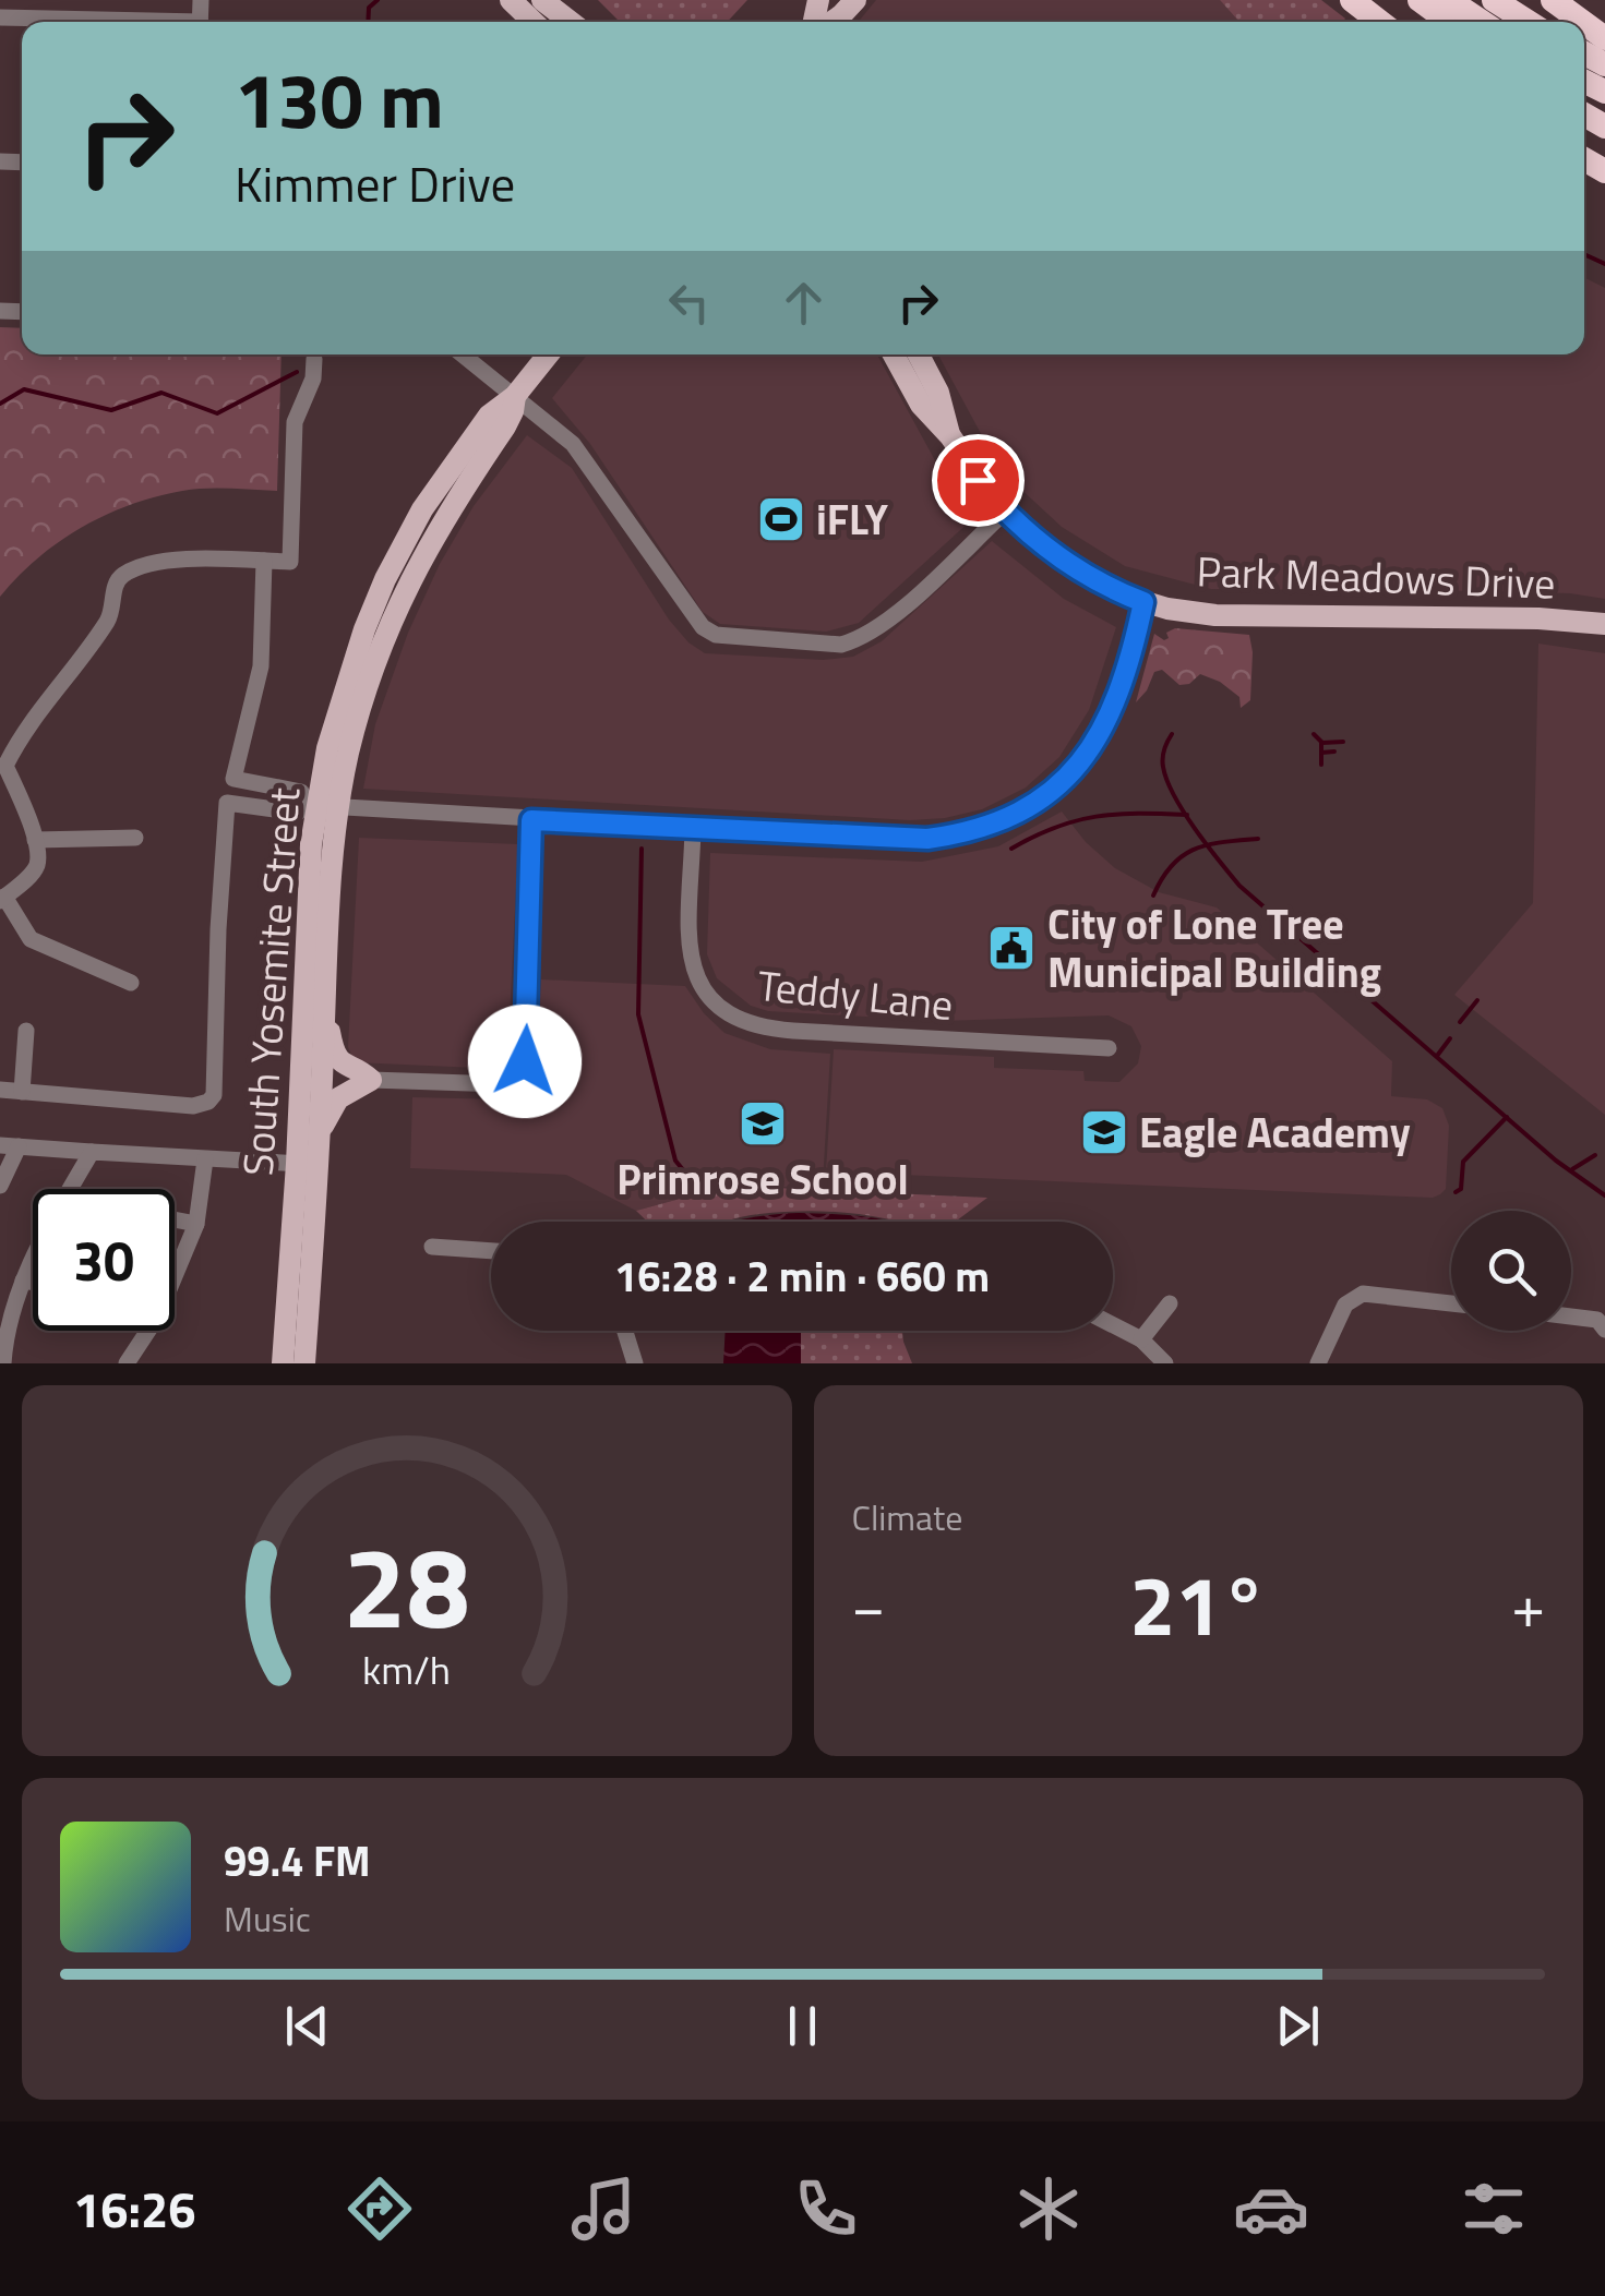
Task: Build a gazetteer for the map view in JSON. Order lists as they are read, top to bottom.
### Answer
{
  "streets": {
    "main road": ["Park Meadows Drive", "South Yosemite Street"],
    "street": ["Teddy Lane"]
  },
  "places": {
    "sports": ["iFLY"],
    "public building": ["City of Lone Tree Municipal Building"],
    "school or university": ["Primrose School", "Eagle Academy"]
  },
  "page": {
    "turn": ["130 m", "Kimmer Drive"],
    "limit": "30",
    "trip": "16:28 · 2 min · 660 m",
    "tile": "Climate",
    "heat": ["−", "21°", "+"],
    "song": ["99.4 FM", "Music"],
    "tabs": "16:26",
    "gauge": ["28", "km/h"]
  }
}
